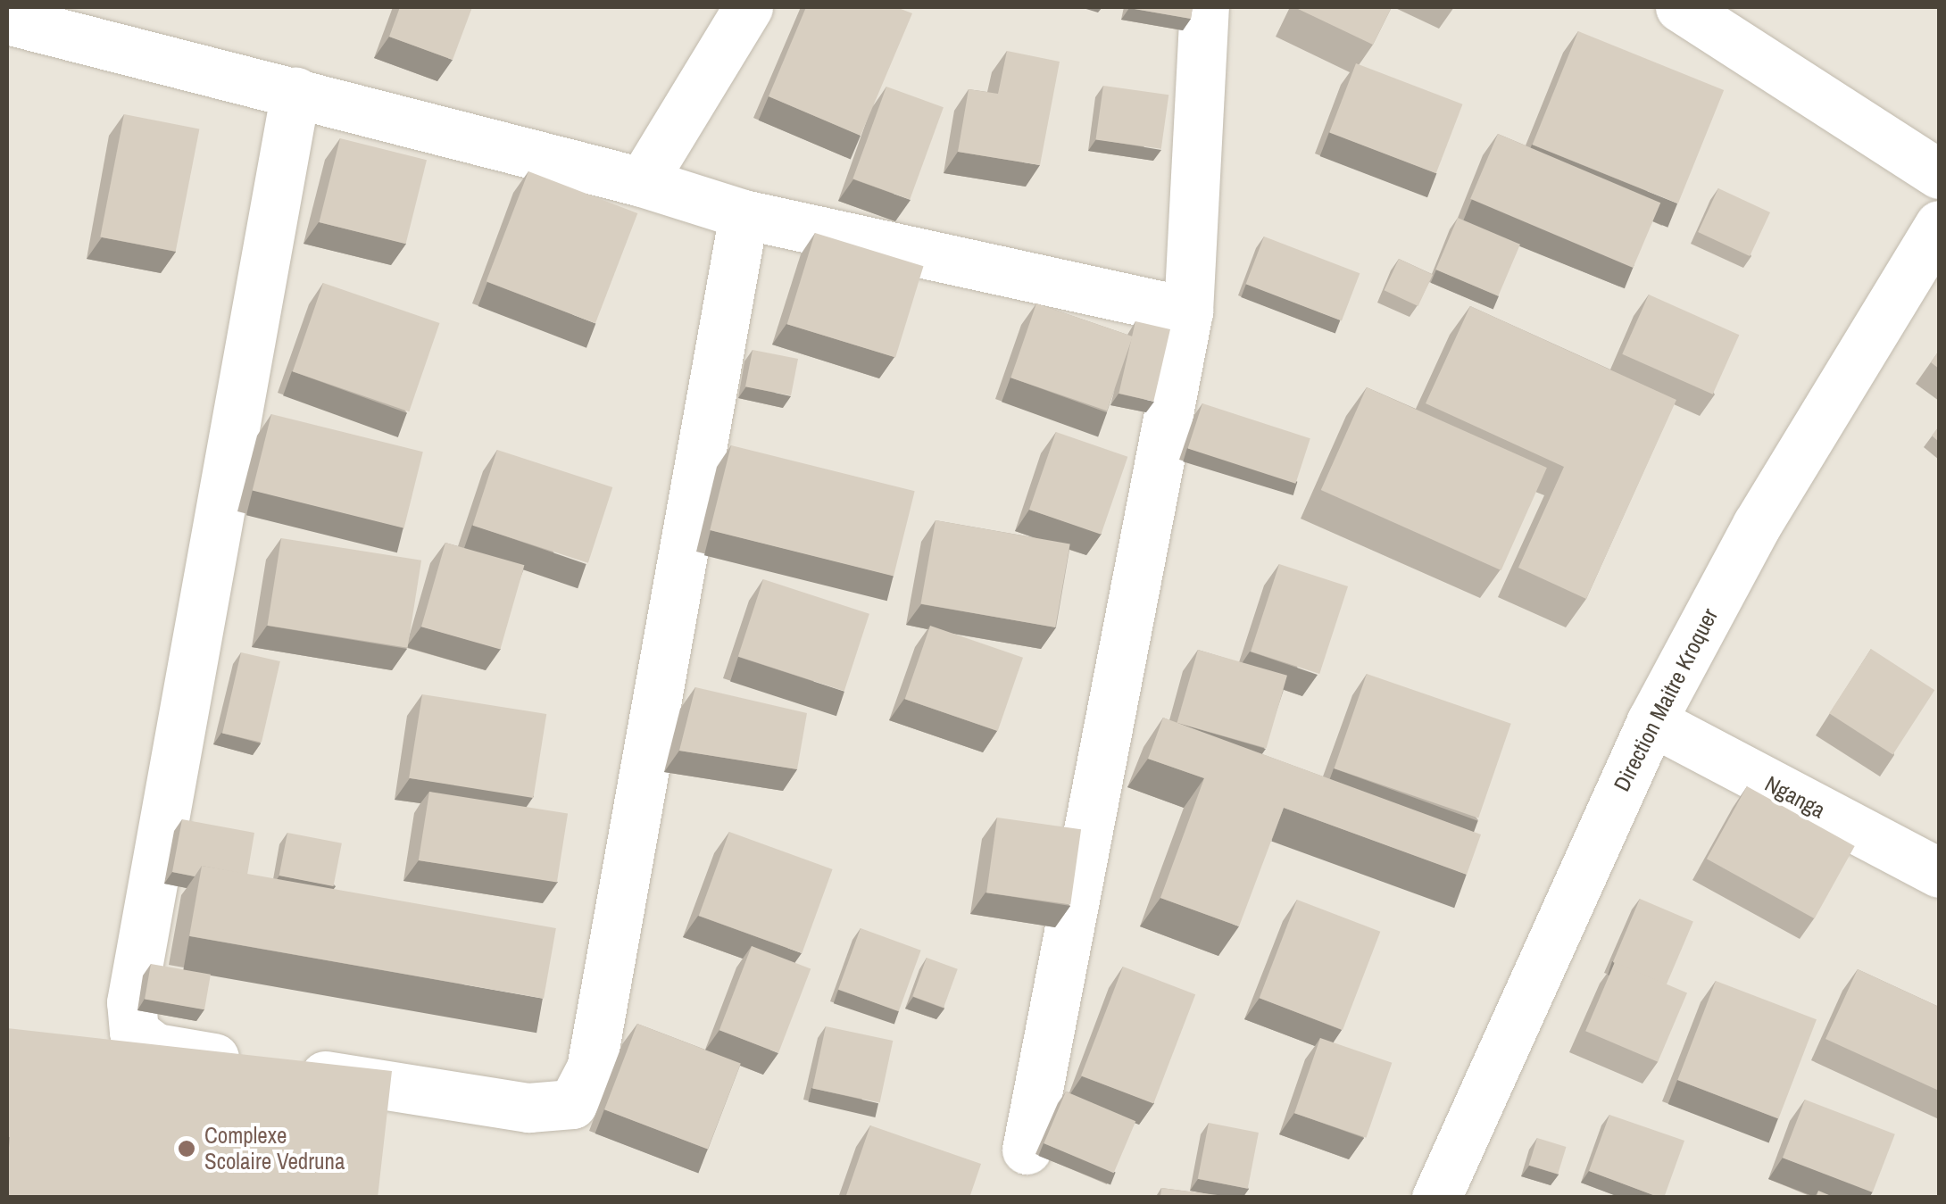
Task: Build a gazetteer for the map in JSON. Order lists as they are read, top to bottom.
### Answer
{
  "streets": {
    "street": ["Direction Maitre Kroquer", "Nganga"]
  },
  "crossings": [
    ["Direction Maitre Kroquer", "Nganga"]
  ],
  "places": ["Complexe Scolaire Vedruna"]
}
